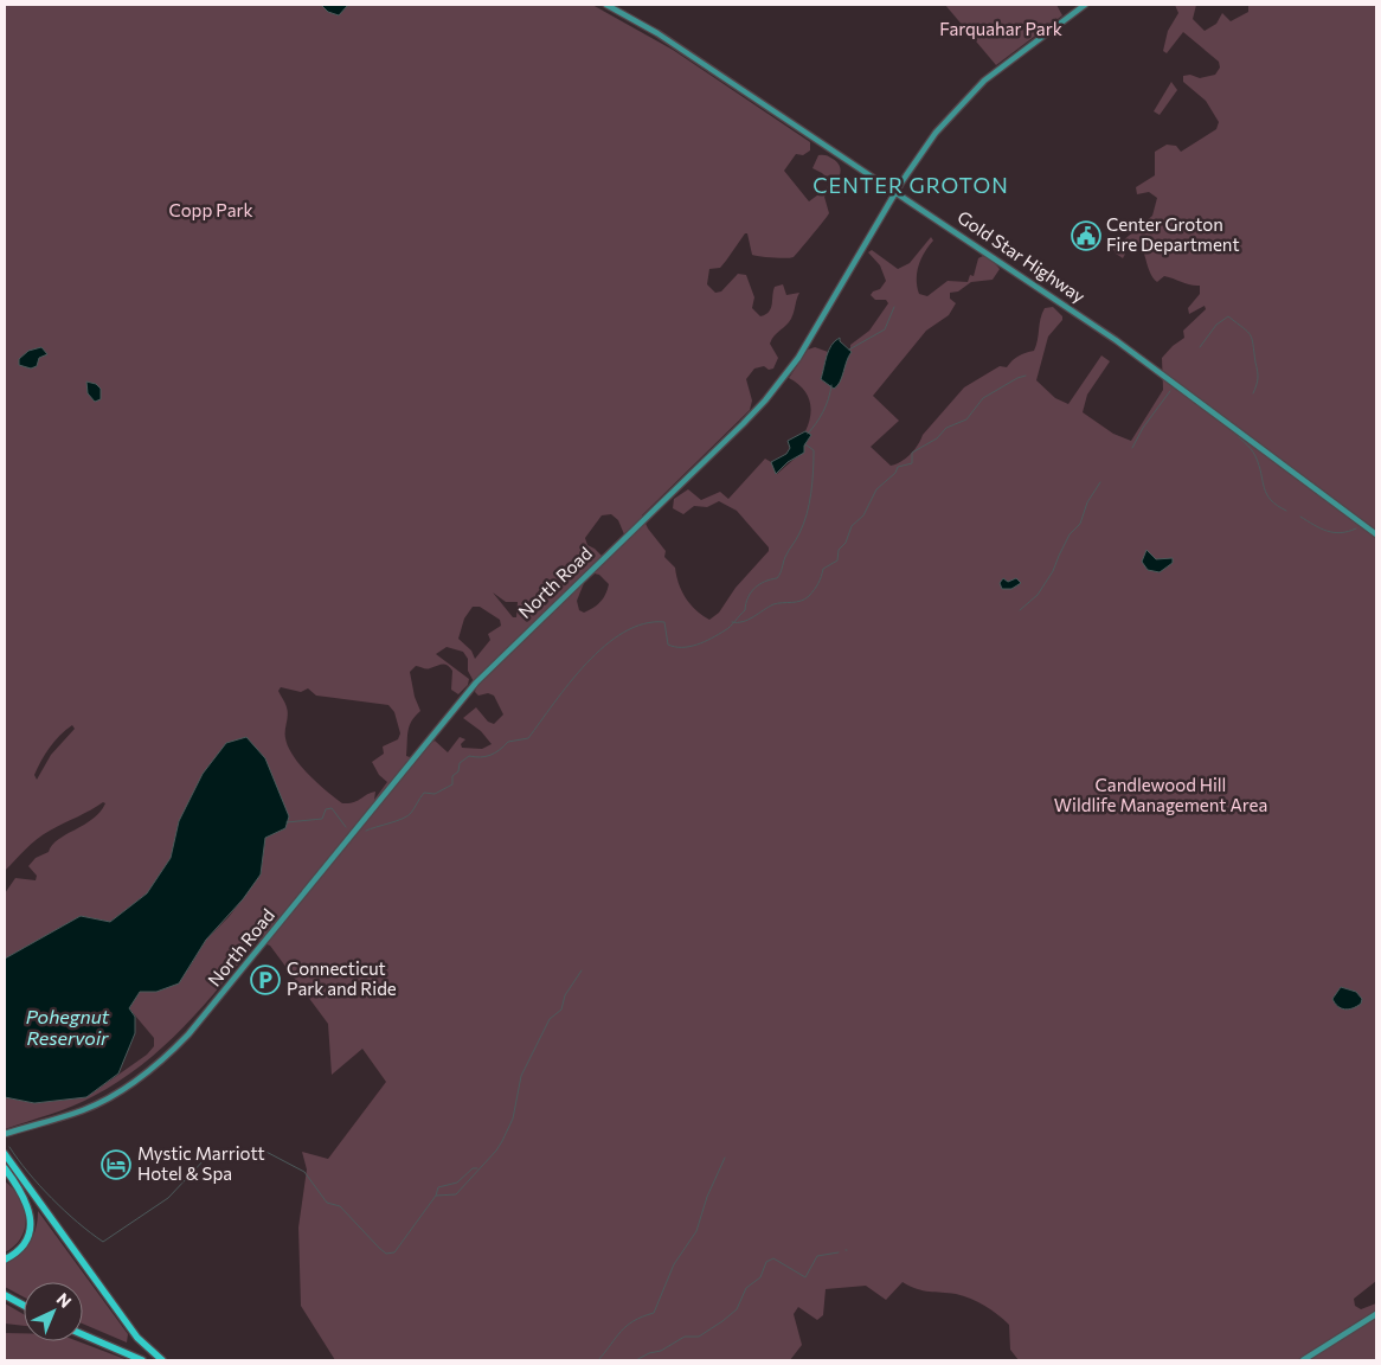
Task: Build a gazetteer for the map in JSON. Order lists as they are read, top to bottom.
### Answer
{
  "streets": {
    "main road": ["Gold Star Highway", "North Road"]
  },
  "crossings": [
    ["Gold Star Highway", "North Road"]
  ],
  "districts": ["CENTER GROTON"],
  "water": ["Pohegnut Reservoir"],
  "parks": ["Farquahar Park", "Copp Park", "Candlewood Hill Wildlife Management Area"],
  "places": {
    "public building": ["Center Groton Fire Department"],
    "parking": ["Connecticut Park and Ride"],
    "hotel": ["Mystic Marriott Hotel & Spa"]
  },
  "north": "top right"
}
